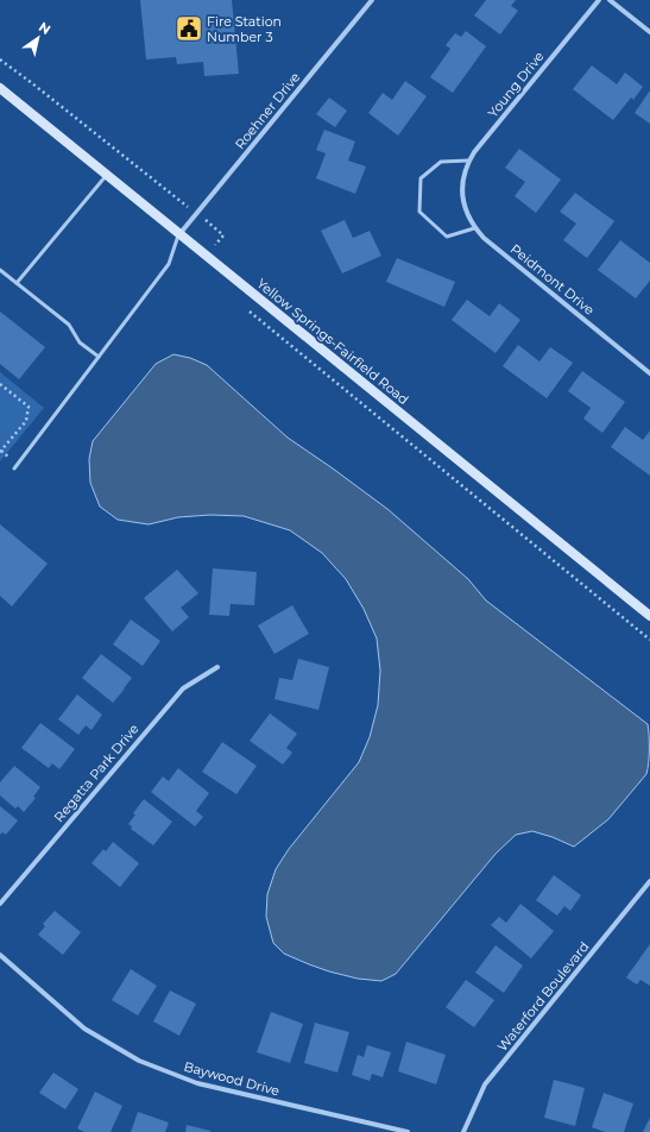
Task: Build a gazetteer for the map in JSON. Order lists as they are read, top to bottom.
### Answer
{
  "streets": {
    "main road": ["Yellow Springs-Fairfield Road"],
    "street": [
      "Young Drive",
      "Roehner Drive",
      "Peidmont Drive",
      "Regatta Park Drive",
      "Waterford Boulevard",
      "Baywood Drive"
    ]
  },
  "crossings": [
    ["Young Drive", "Peidmont Drive"],
    ["Roehner Drive", "Yellow Springs-Fairfield Road"]
  ],
  "places": {
    "public building": ["Fire Station Number 3"]
  },
  "north": "top right"
}
